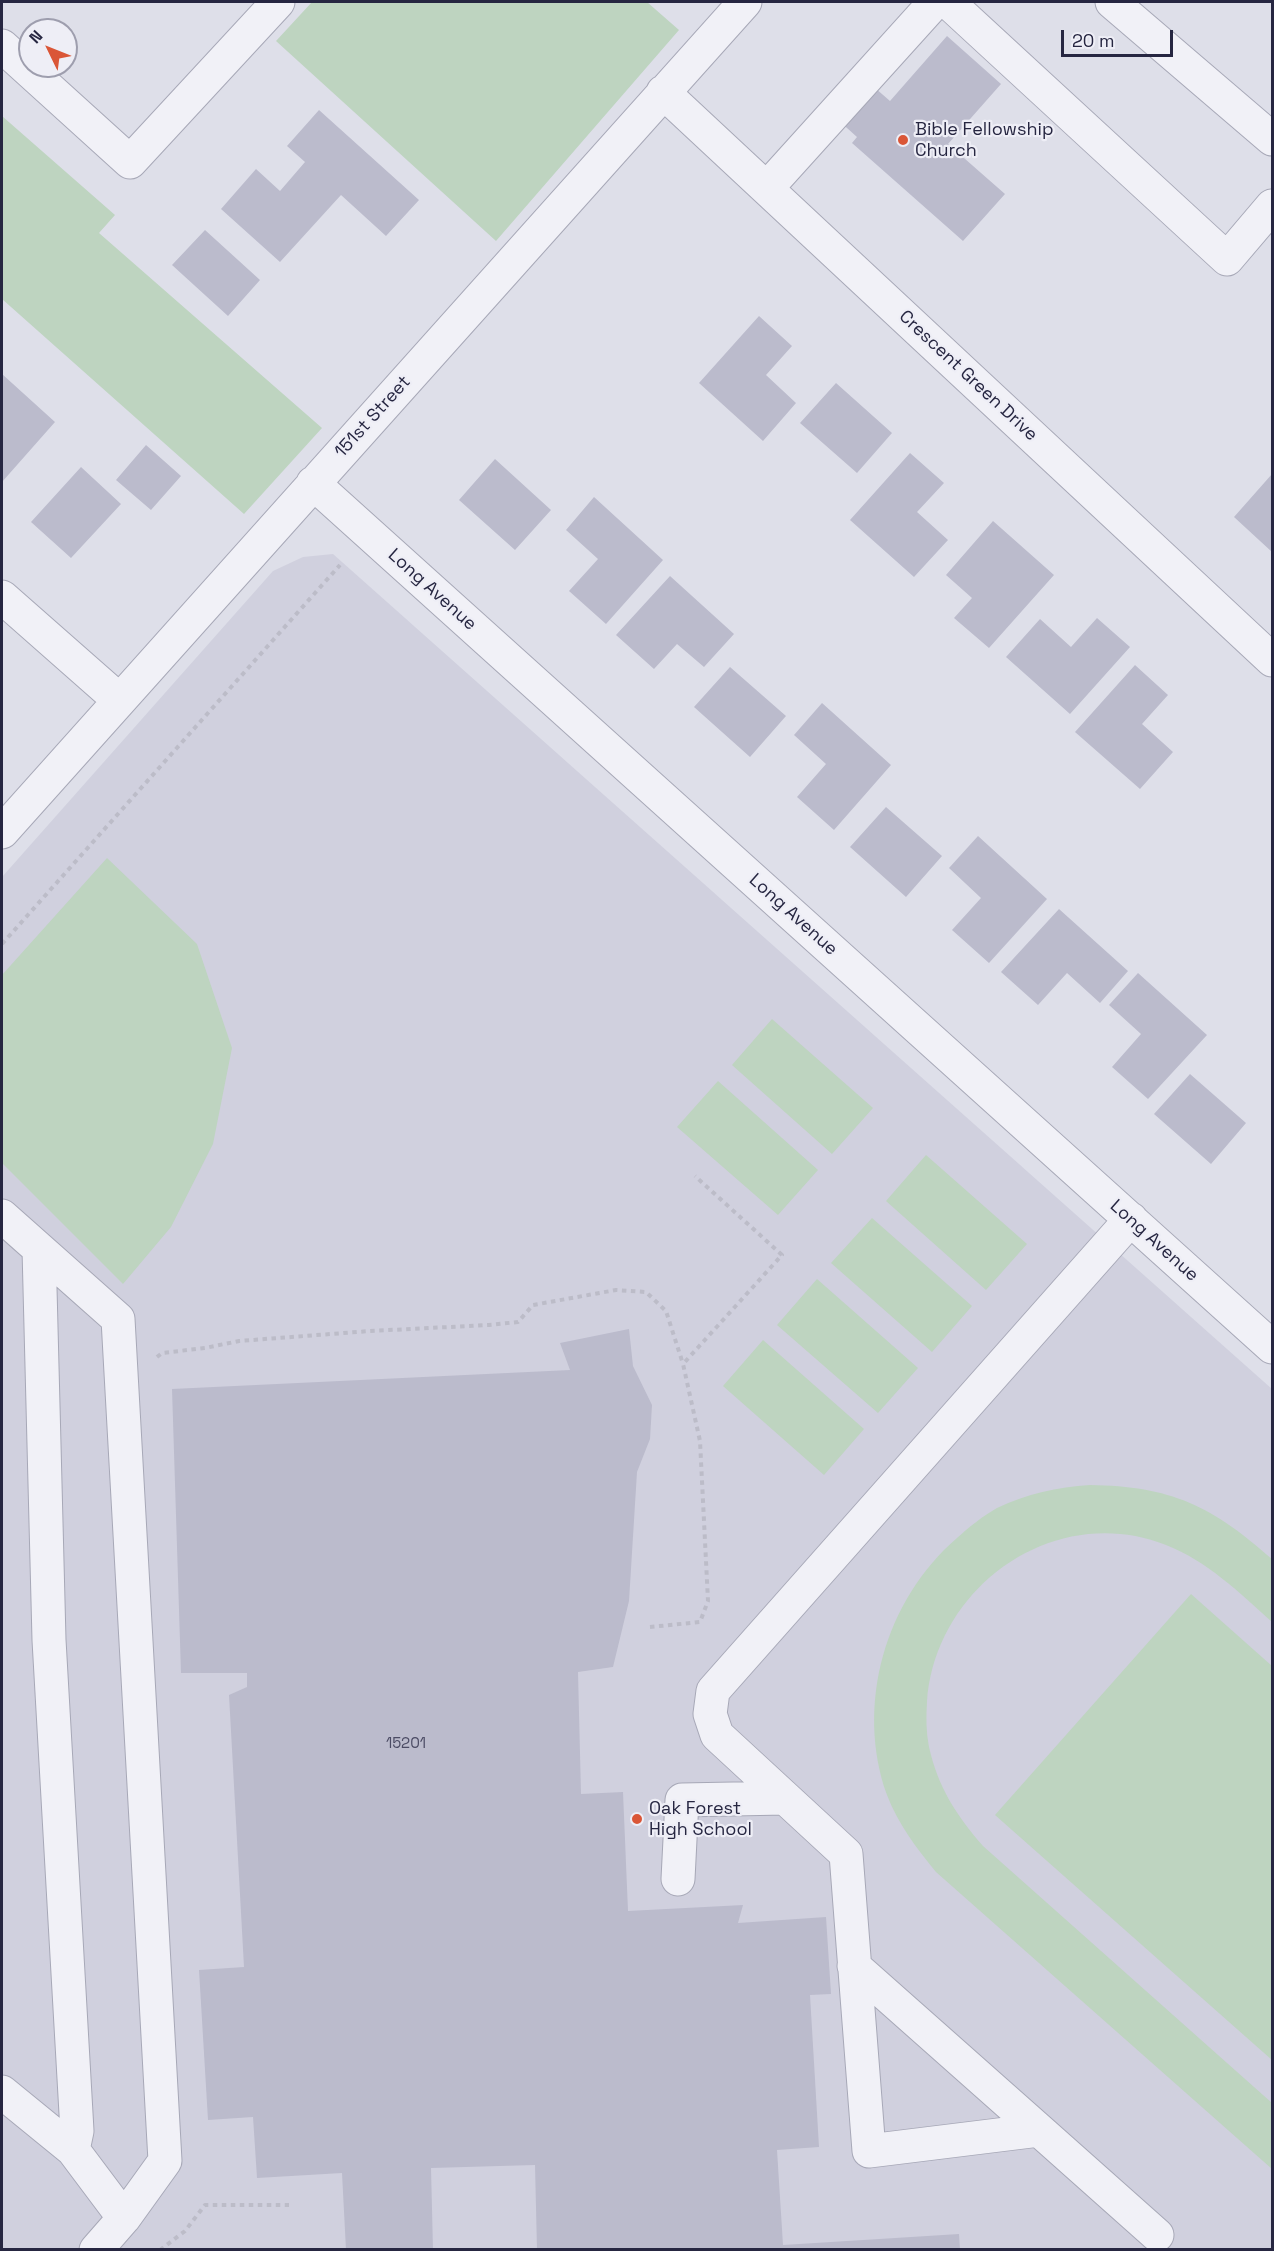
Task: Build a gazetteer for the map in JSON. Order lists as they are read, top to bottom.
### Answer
{
  "streets": {
    "street": ["Crescent Green Drive", "151st Street", "Long Avenue"]
  },
  "crossings": [
    ["Crescent Green Drive", "151st Street"],
    ["151st Street", "Long Avenue"]
  ],
  "places": ["Bible Fellowship Church", "Oak Forest High School"],
  "house_numbers": ["15201"],
  "scale_bar": "20 m",
  "north": "top left"
}
